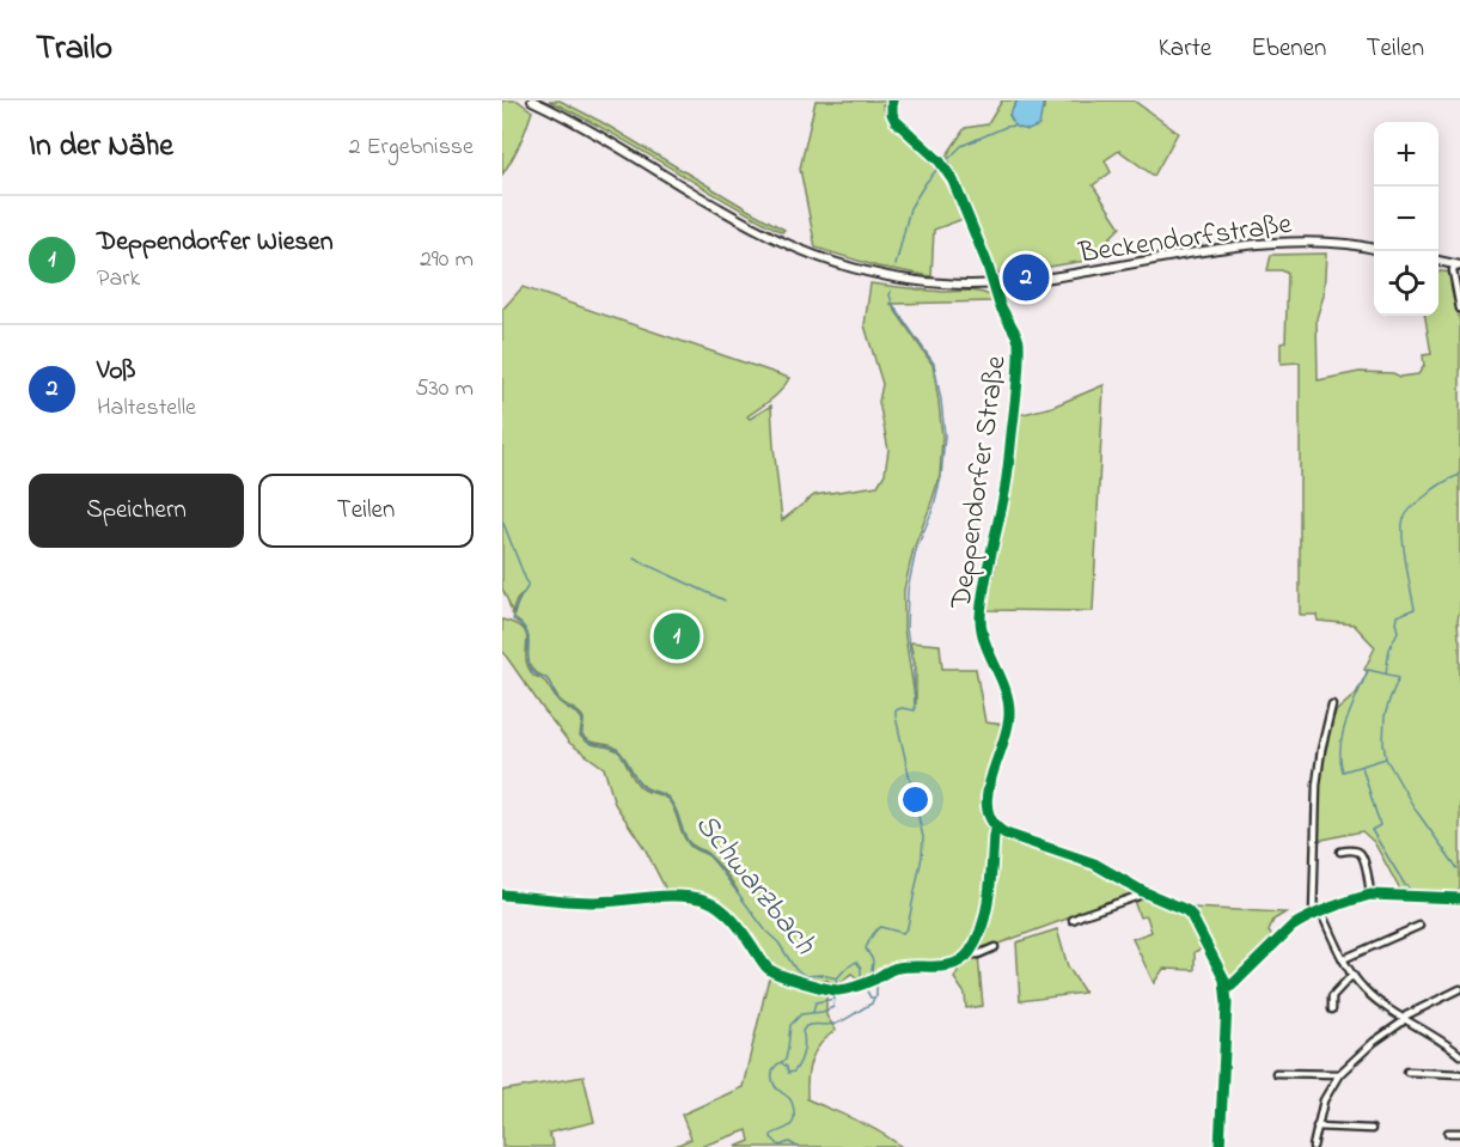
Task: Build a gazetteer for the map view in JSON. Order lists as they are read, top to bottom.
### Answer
{
  "streets": {
    "street": ["Beckendorfstraße", "Deppendorfer Straße"]
  },
  "crossings": [
    ["Beckendorfstraße", "Deppendorfer Straße"]
  ],
  "water": ["Schwarzbach"],
  "page": {
    "header": "Trailo",
    "nav": ["Karte", "Ebenen", "Teilen"],
    "heading": ["In der Nähe", "2 Ergebnisse"],
    "map_buttons": ["+", "−"],
    "list": [
      {
        "mark": "1",
        "name": "Deppendorfer Wiesen",
        "note": "Park",
        "value": "290 m"
      },
      {
        "mark": "2",
        "name": "Voß",
        "note": "Haltestelle",
        "value": "530 m"
      }
    ],
    "pins": ["2", "1"],
    "buttons": ["Speichern", "Teilen"]
  }
}
